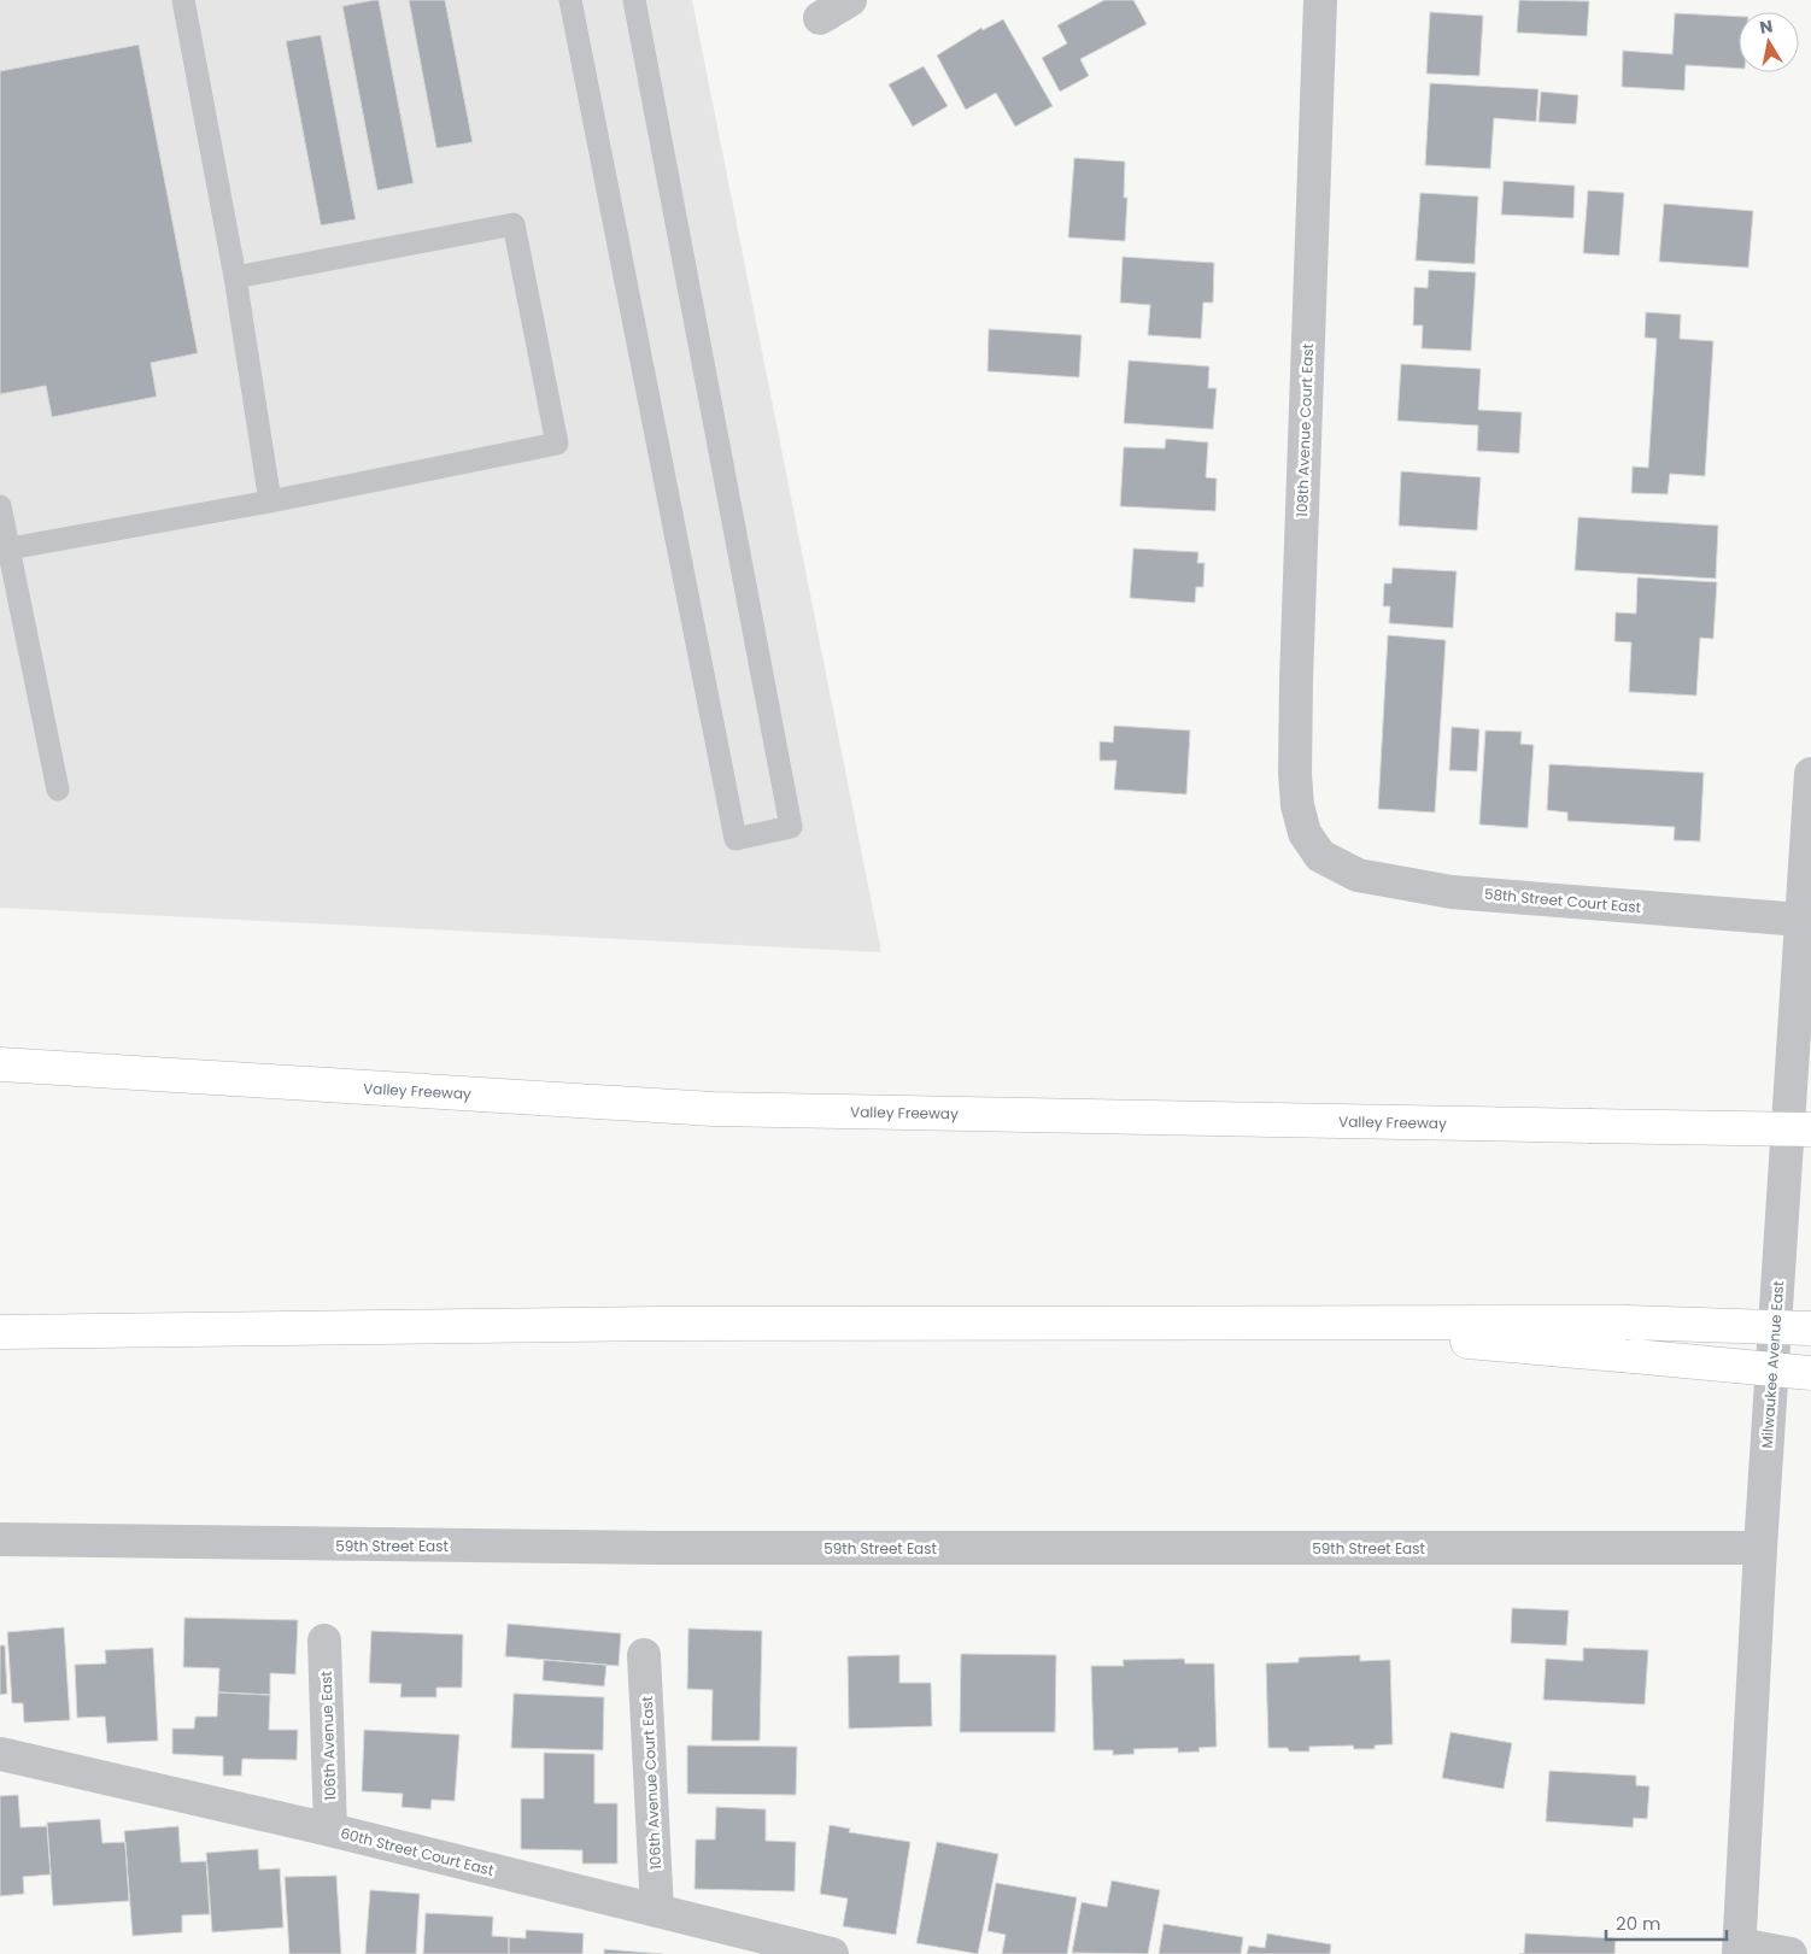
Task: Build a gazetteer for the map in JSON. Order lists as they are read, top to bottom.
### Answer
{
  "streets": {
    "highway": ["Valley Freeway"],
    "street": [
      "108th Avenue Court East",
      "58th Street Court East",
      "Milwaukee Avenue East",
      "59th Street East",
      "106th Avenue East",
      "106th Avenue Court East",
      "60th Street Court East"
    ]
  },
  "crossings": [
    ["108th Avenue Court East", "58th Street Court East"],
    ["58th Street Court East", "Milwaukee Avenue East"],
    ["Milwaukee Avenue East", "59th Street East"],
    ["106th Avenue East", "60th Street Court East"],
    ["106th Avenue Court East", "60th Street Court East"]
  ],
  "scale_bar": "20 m",
  "north": "top"
}
